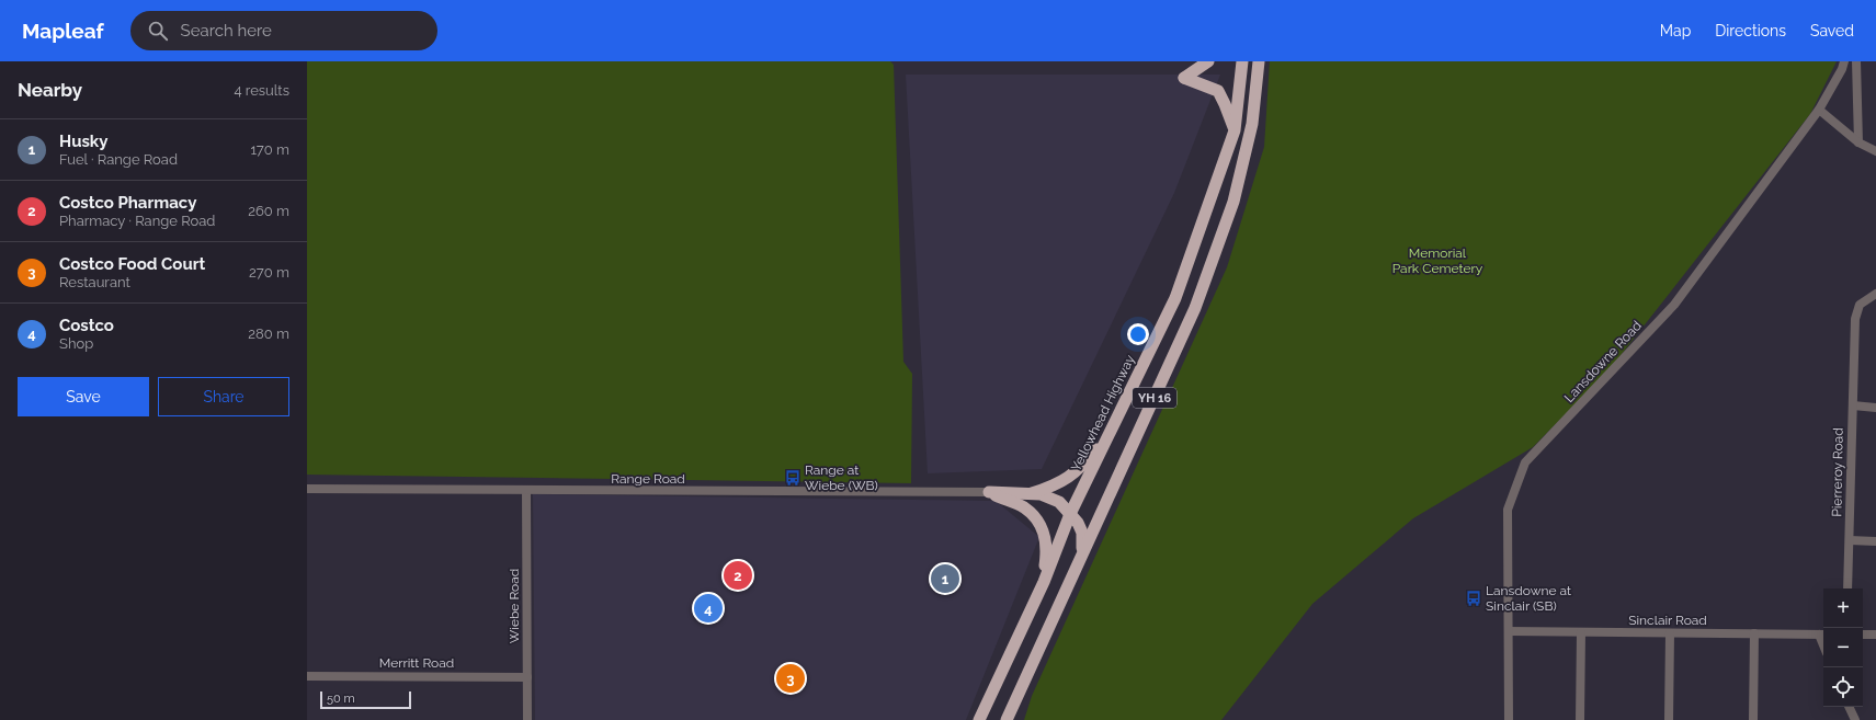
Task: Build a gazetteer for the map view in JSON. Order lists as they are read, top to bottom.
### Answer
{
  "streets": {
    "highway": ["YH 16", "Yellowhead Highway"],
    "street": [
      "Lansdowne Road",
      "Pierreroy Road",
      "Range Road",
      "Wiebe Road",
      "Sinclair Road",
      "Merritt Road"
    ]
  },
  "crossings": [
    ["Lansdowne Road", "Sinclair Road"],
    ["Range Road", "Wiebe Road"],
    ["Wiebe Road", "Merritt Road"]
  ],
  "parks": ["Memorial Park Cemetery"],
  "places": {
    "bus stop": ["Range at Wiebe (WB)", "Lansdowne at Sinclair (SB)"]
  },
  "scale_bar": "50 m",
  "page": {
    "header": "Mapleaf",
    "search": "Search here",
    "nav": ["Map", "Directions", "Saved"],
    "heading": ["Nearby", "4 results"],
    "list": [
      {
        "mark": "1",
        "name": "Husky",
        "note": "Fuel · Range Road",
        "value": "170 m"
      },
      {
        "mark": "2",
        "name": "Costco Pharmacy",
        "note": "Pharmacy · Range Road",
        "value": "260 m"
      },
      {
        "mark": "3",
        "name": "Costco Food Court",
        "note": "Restaurant",
        "value": "270 m"
      },
      {
        "mark": "4",
        "name": "Costco",
        "note": "Shop",
        "value": "280 m"
      }
    ],
    "buttons": ["Save", "Share"],
    "pins": [
      "2",
      "1",
      "4",
      "3"
    ],
    "map_buttons": ["+", "−"],
    "scale": "50 m"
  }
}
